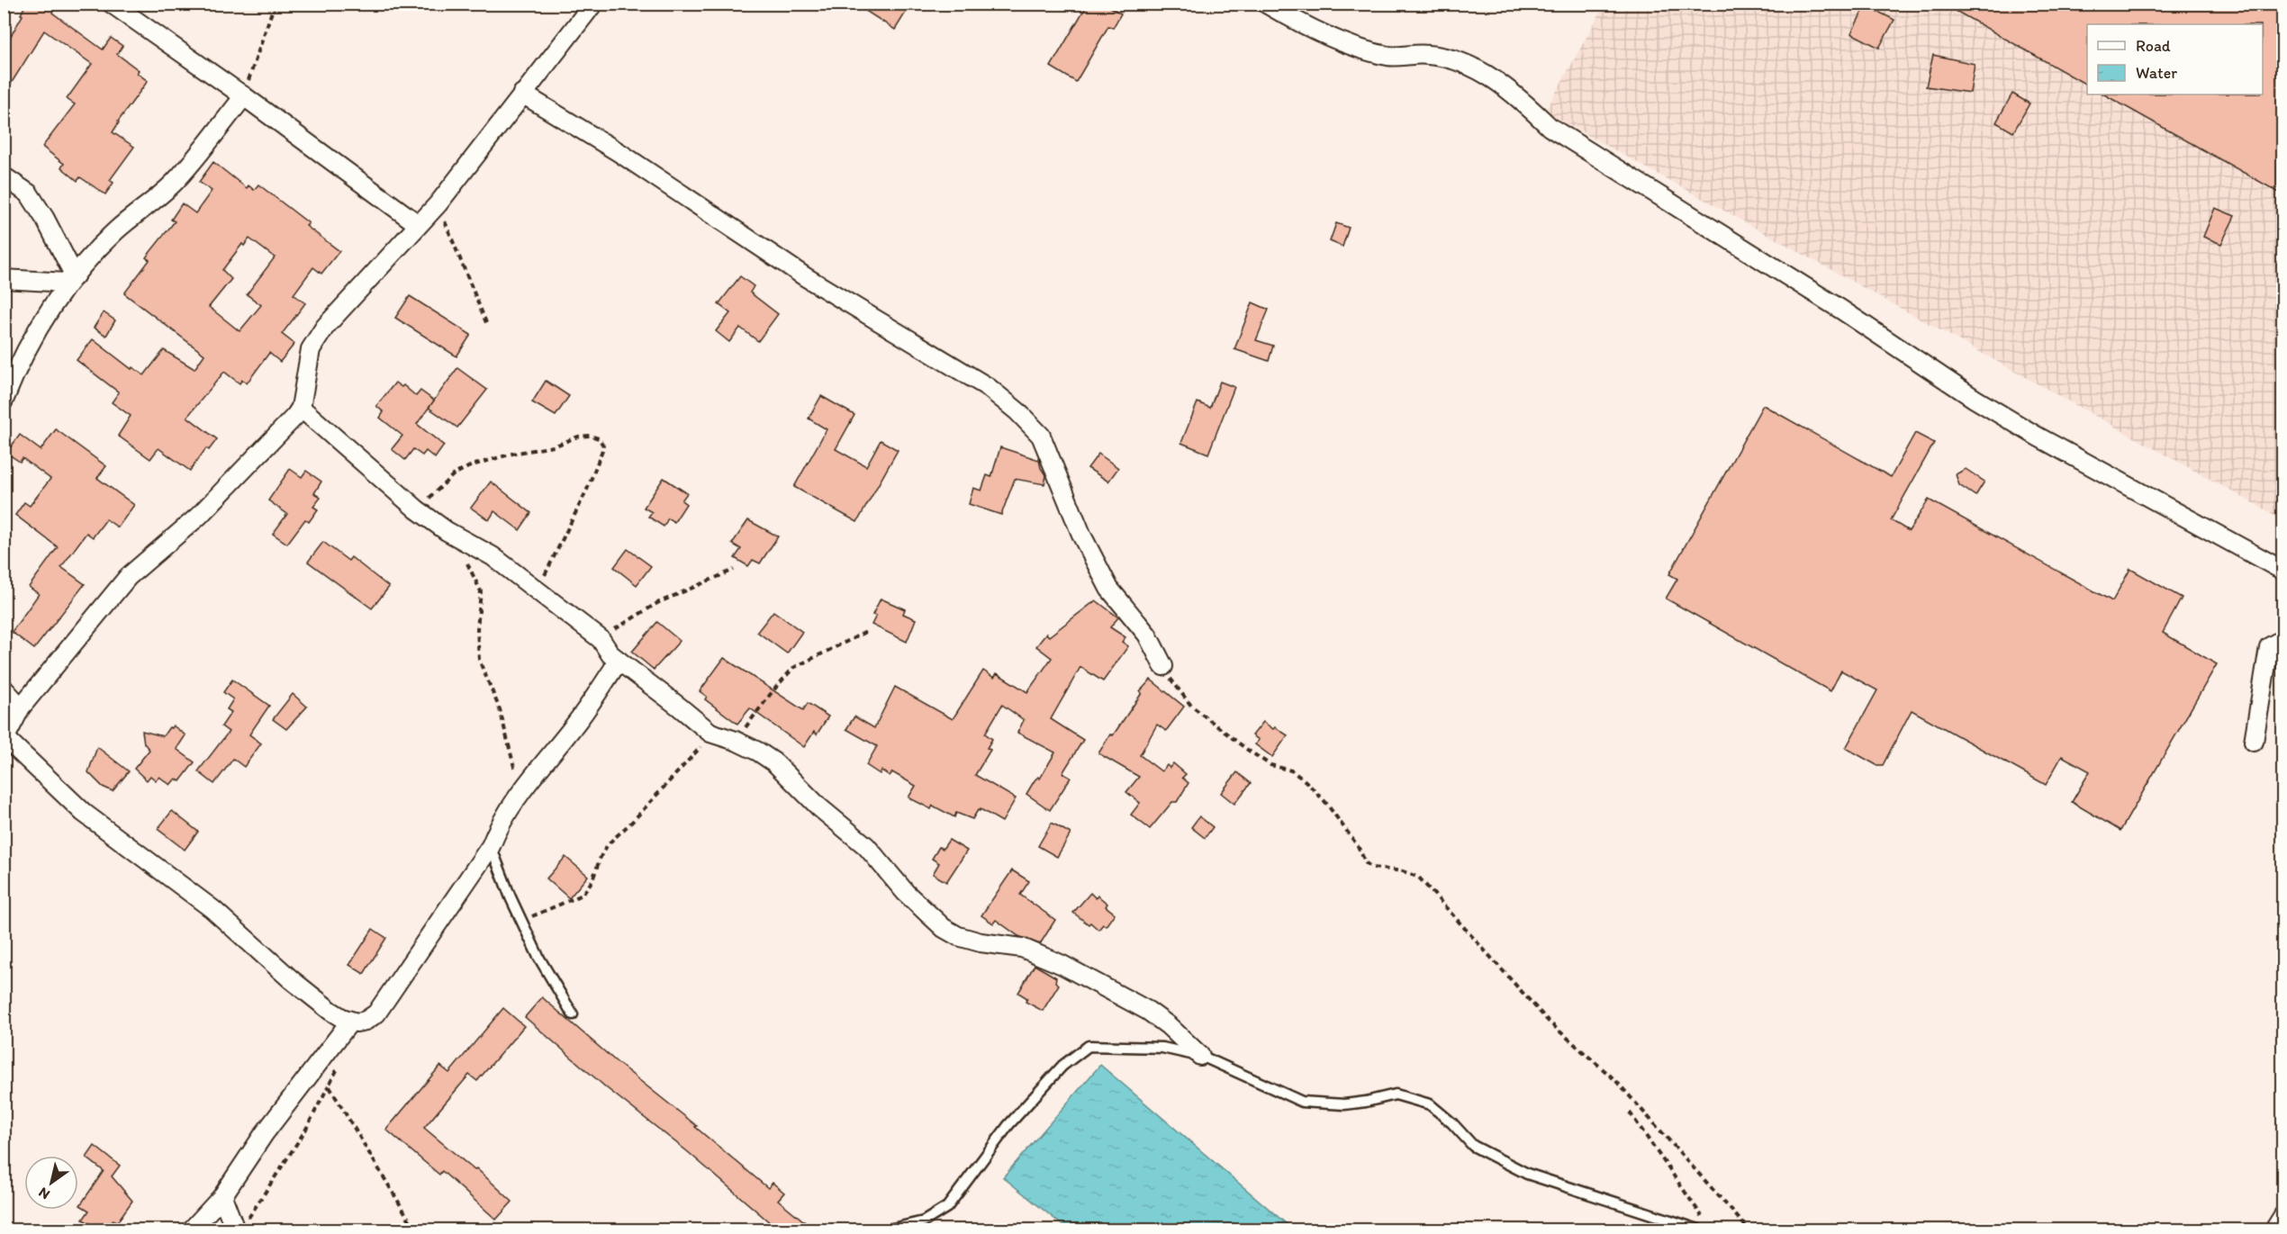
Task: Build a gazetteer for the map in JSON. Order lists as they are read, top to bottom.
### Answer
{
  "legend": ["Road", "Water"],
  "north": "bottom left"
}
